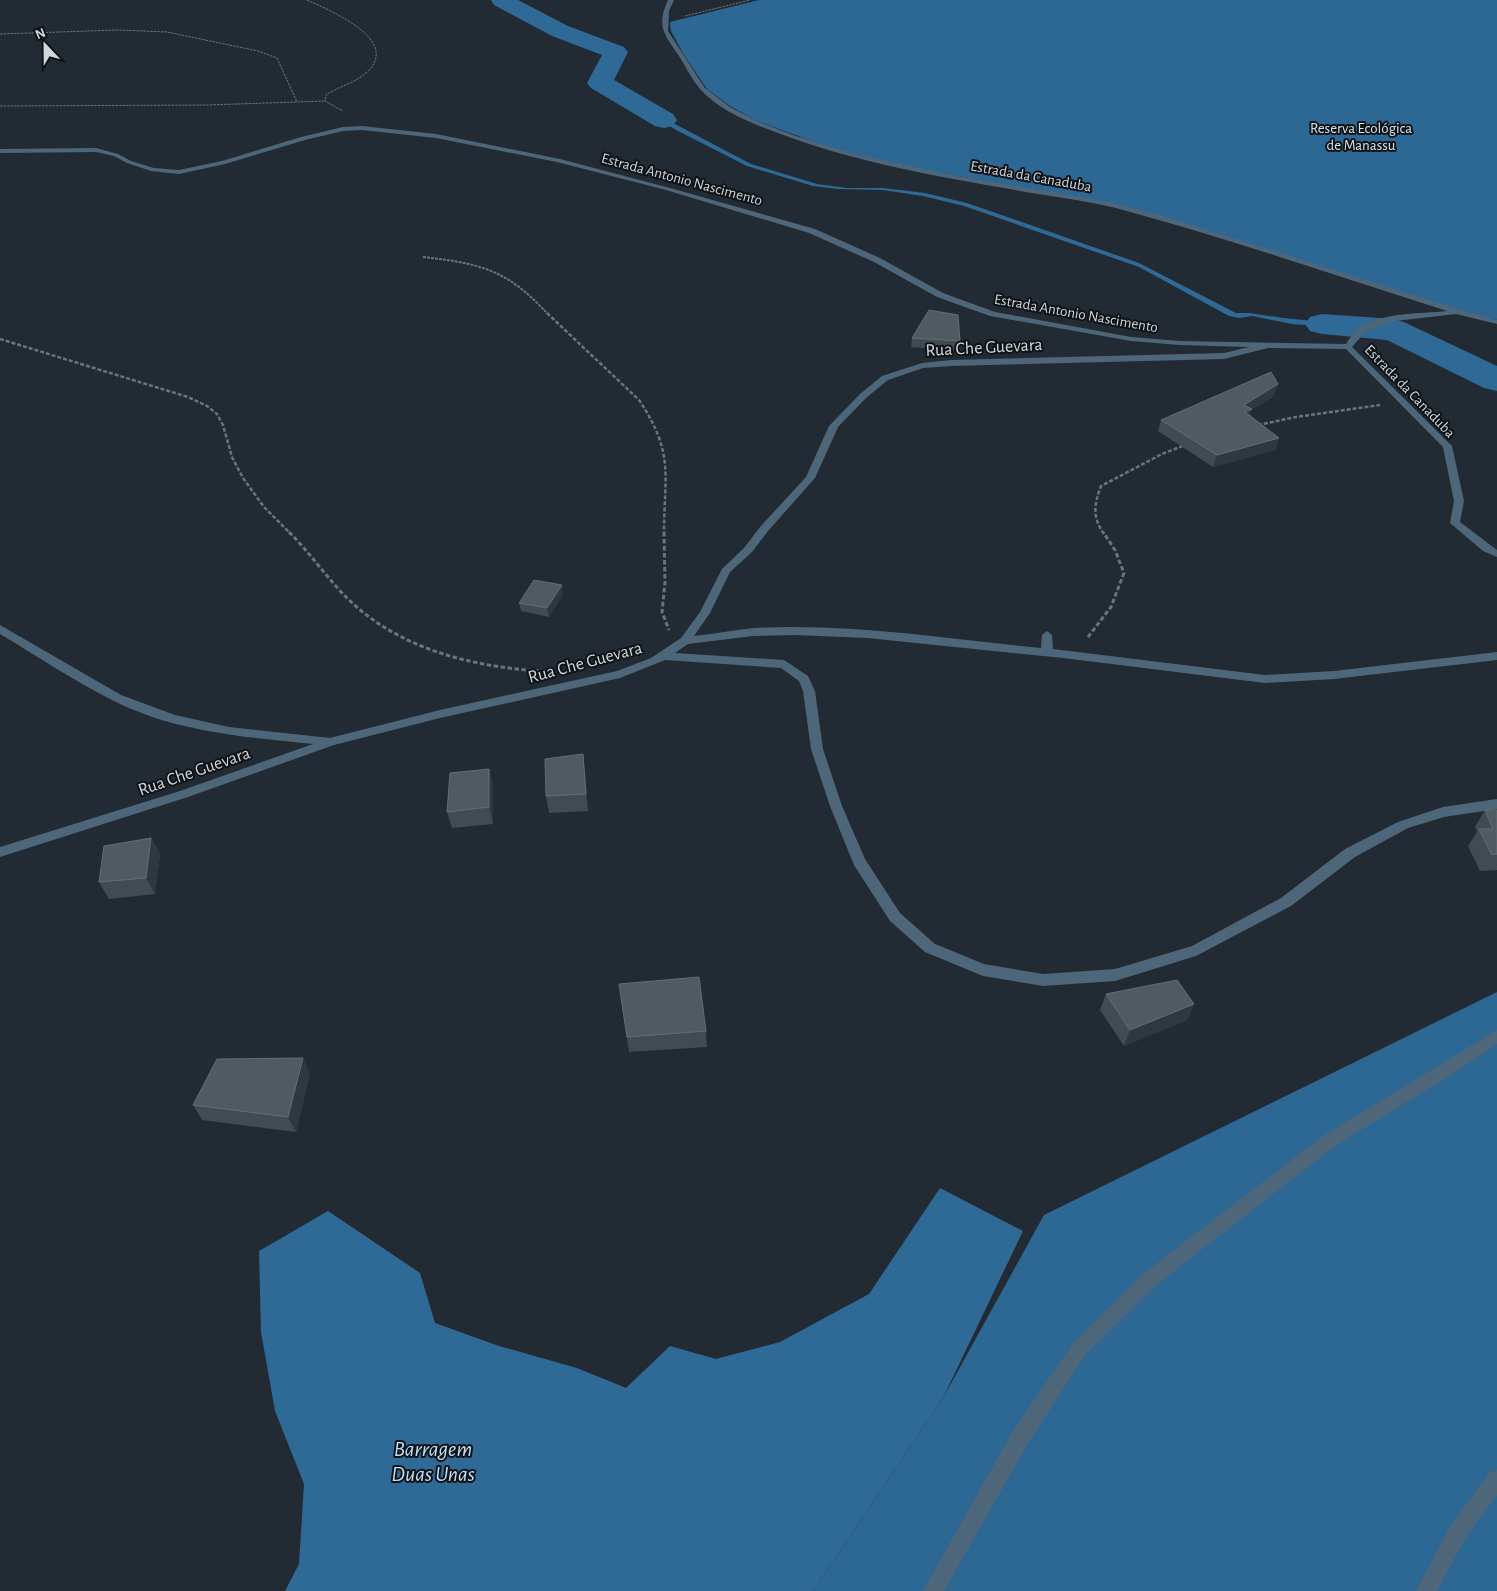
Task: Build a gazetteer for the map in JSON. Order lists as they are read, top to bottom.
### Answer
{
  "streets": {
    "street": ["Estrada da Canaduba", "Estrada Antonio Nascimento", "Rua Che Guevara"]
  },
  "crossings": [
    ["Estrada da Canaduba", "Estrada Antonio Nascimento"],
    ["Estrada Antonio Nascimento", "Rua Che Guevara"]
  ],
  "water": ["Barragem Duas Unas"],
  "parks": ["Reserva Ecológica de Manassu"],
  "north": "top"
}
